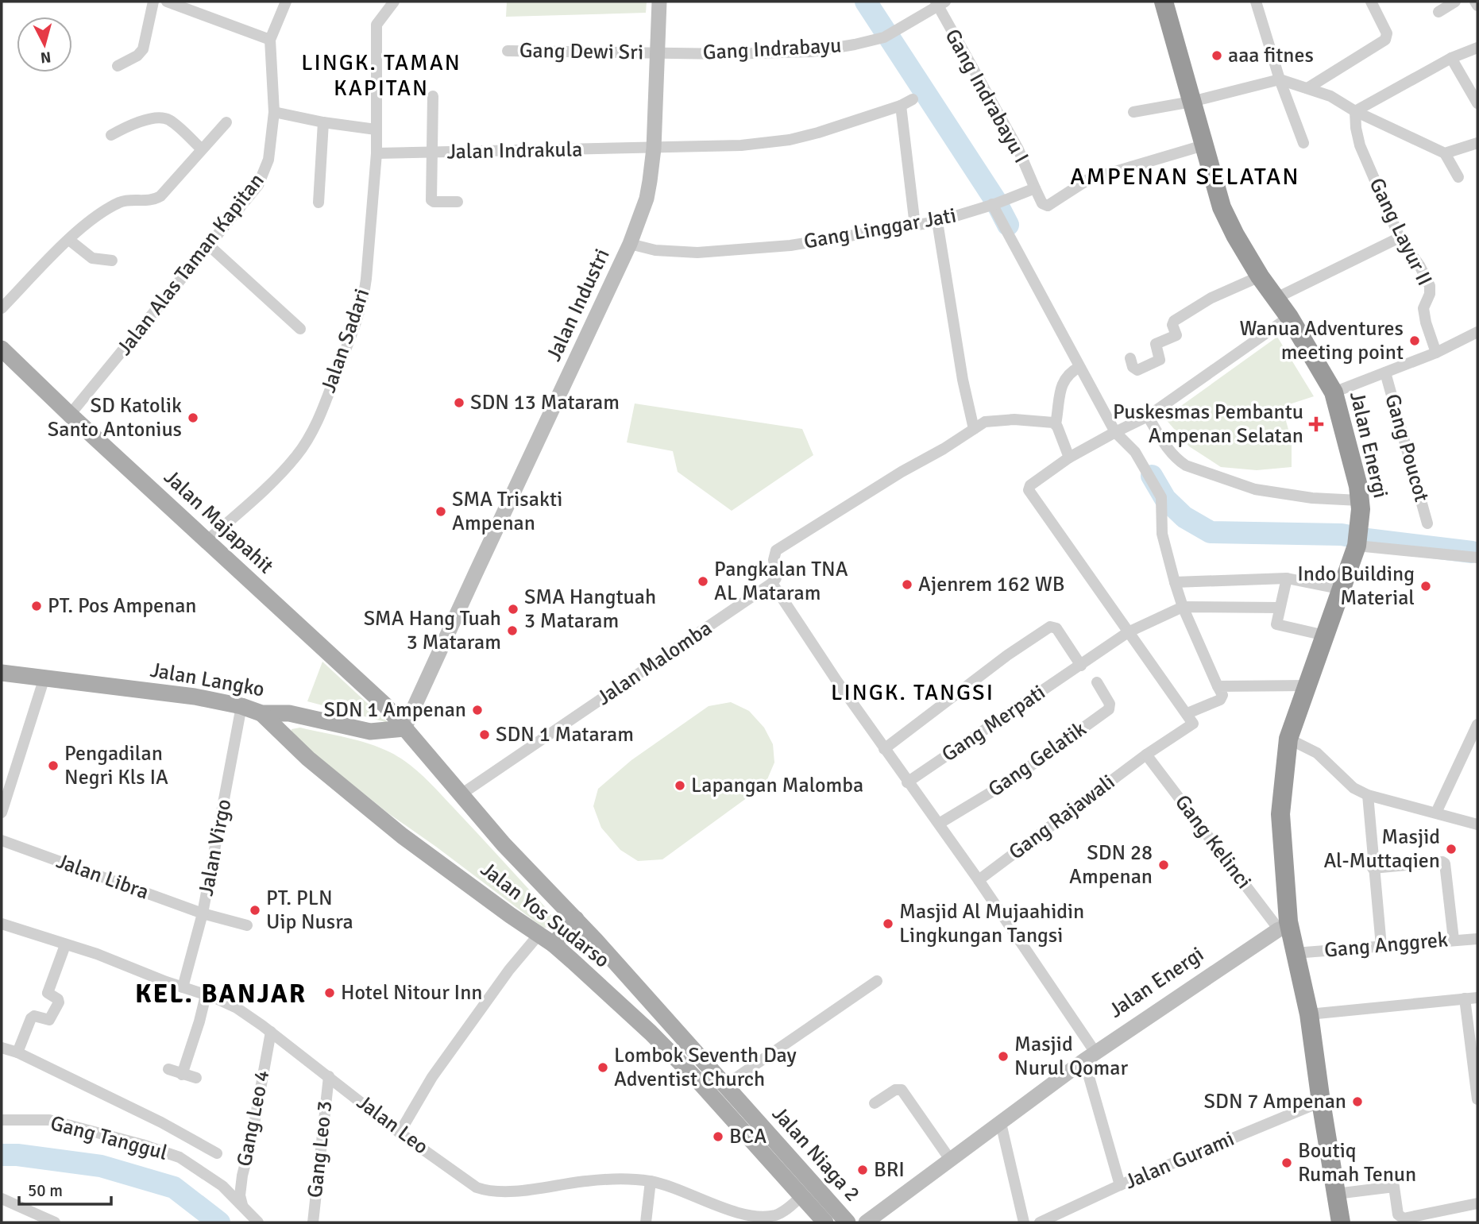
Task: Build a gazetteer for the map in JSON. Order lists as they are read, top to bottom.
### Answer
{
  "streets": {
    "highway": ["Jalan Energi"],
    "main road": [
      "Jalan Majapahit",
      "Jalan Langko",
      "Jalan Yos Sudarso",
      "Jalan Niaga 2"
    ],
    "street": [
      "Gang Indrabayu",
      "Gang Dewi Sri",
      "Gang Indrabayu I",
      "Jalan Indrakula",
      "Gang Linggar Jati",
      "Gang Layur II",
      "Jalan Alas Taman Kapitan",
      "Jalan Industri",
      "Jalan Sadari",
      "Gang Poucot",
      "Jalan Malomba",
      "Gang Merpati",
      "Gang Gelatik",
      "Gang Rajawali",
      "Gang Kelinci",
      "Jalan Virgo",
      "Jalan Libra",
      "Gang Anggrek",
      "Gang Leo 4",
      "Jalan Leo",
      "Gang Tanggul",
      "Gang Leo 3",
      "Jalan Gurami"
    ]
  },
  "crossings": [
    ["Gang Indrabayu", "Gang Dewi Sri"],
    ["Gang Indrabayu", "Gang Indrabayu I"],
    ["Gang Indrabayu", "Jalan Industri"],
    ["Gang Dewi Sri", "Jalan Industri"],
    ["Gang Indrabayu I", "Gang Linggar Jati"],
    ["Jalan Indrakula", "Jalan Industri"],
    ["Jalan Indrakula", "Jalan Sadari"],
    ["Gang Linggar Jati", "Jalan Industri"],
    ["Jalan Alas Taman Kapitan", "Jalan Majapahit"],
    ["Jalan Industri", "Jalan Majapahit"],
    ["Jalan Industri", "Jalan Langko"],
    ["Jalan Industri", "Jalan Yos Sudarso"],
    ["Jalan Sadari", "Jalan Majapahit"],
    ["Jalan Energi", "Gang Kelinci"],
    ["Jalan Energi", "Gang Anggrek"],
    ["Jalan Energi", "Jalan Gurami"],
    ["Jalan Majapahit", "Jalan Langko"],
    ["Jalan Majapahit", "Jalan Yos Sudarso"],
    ["Jalan Malomba", "Jalan Yos Sudarso"],
    ["Jalan Langko", "Jalan Virgo"],
    ["Jalan Langko", "Jalan Yos Sudarso"],
    ["Gang Rajawali", "Gang Kelinci"],
    ["Jalan Virgo", "Jalan Libra"],
    ["Jalan Virgo", "Jalan Leo"],
    ["Jalan Yos Sudarso", "Jalan Leo"],
    ["Jalan Yos Sudarso", "Jalan Niaga 2"],
    ["Gang Leo 4", "Jalan Leo"],
    ["Gang Leo 4", "Gang Tanggul"],
    ["Jalan Leo", "Gang Leo 3"]
  ],
  "districts": [
    "LINGK. TAMAN KAPITAN",
    "AMPENAN SELATAN",
    "LINGK. TANGSI",
    "KEL. BANJAR"
  ],
  "places": {
    "other": [
      "aaa fitnes",
      "Wanua Adventures meeting point",
      "SDN 13 Mataram",
      "SD Katolik Santo Antonius",
      "SMA Trisakti Ampenan",
      "Pangkalan TNA AL Mataram",
      "Ajenrem 162 WB",
      "Indo Building Material",
      "PT. Pos Ampenan",
      "SMA Hangtuah 3 Mataram",
      "SMA Hang Tuah 3 Mataram",
      "SDN 1 Ampenan",
      "SDN 1 Mataram",
      "Pengadilan Negri Kls IA",
      "Lapangan Malomba",
      "Masjid Al-Muttaqien",
      "SDN 28 Ampenan",
      "PT. PLN Uip Nusra",
      "Masjid Al Mujaahidin Lingkungan Tangsi",
      "Hotel Nitour Inn",
      "Masjid Nurul Qomar",
      "Lombok Seventh Day Adventist Church",
      "SDN 7 Ampenan",
      "BCA",
      "Boutiq Rumah Tenun",
      "BRI"
    ],
    "health": ["Puskesmas Pembantu Ampenan Selatan"]
  },
  "scale_bar": "50 m",
  "north": "bottom"
}
